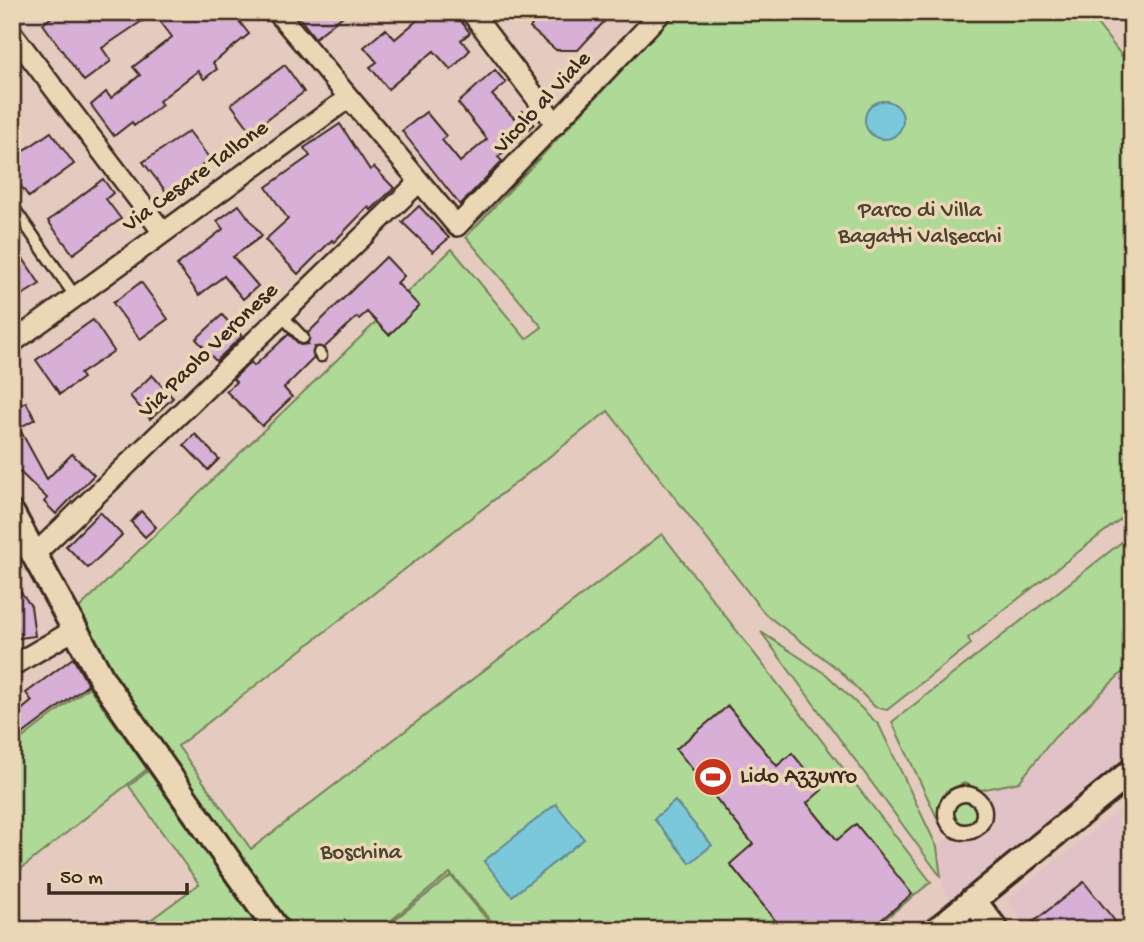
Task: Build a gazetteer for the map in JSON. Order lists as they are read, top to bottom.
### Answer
{
  "streets": {
    "street": ["Vicolo al Viale", "Via Cesare Tallone", "Via Paolo Veronese"]
  },
  "crossings": [
    ["Vicolo al Viale", "Via Paolo Veronese"]
  ],
  "parks": ["Parco di Villa Bagatti Valsecchi", "Boschina"],
  "places": {
    "sports": ["Lido Azzurro"]
  },
  "scale_bar": "50 m"
}
